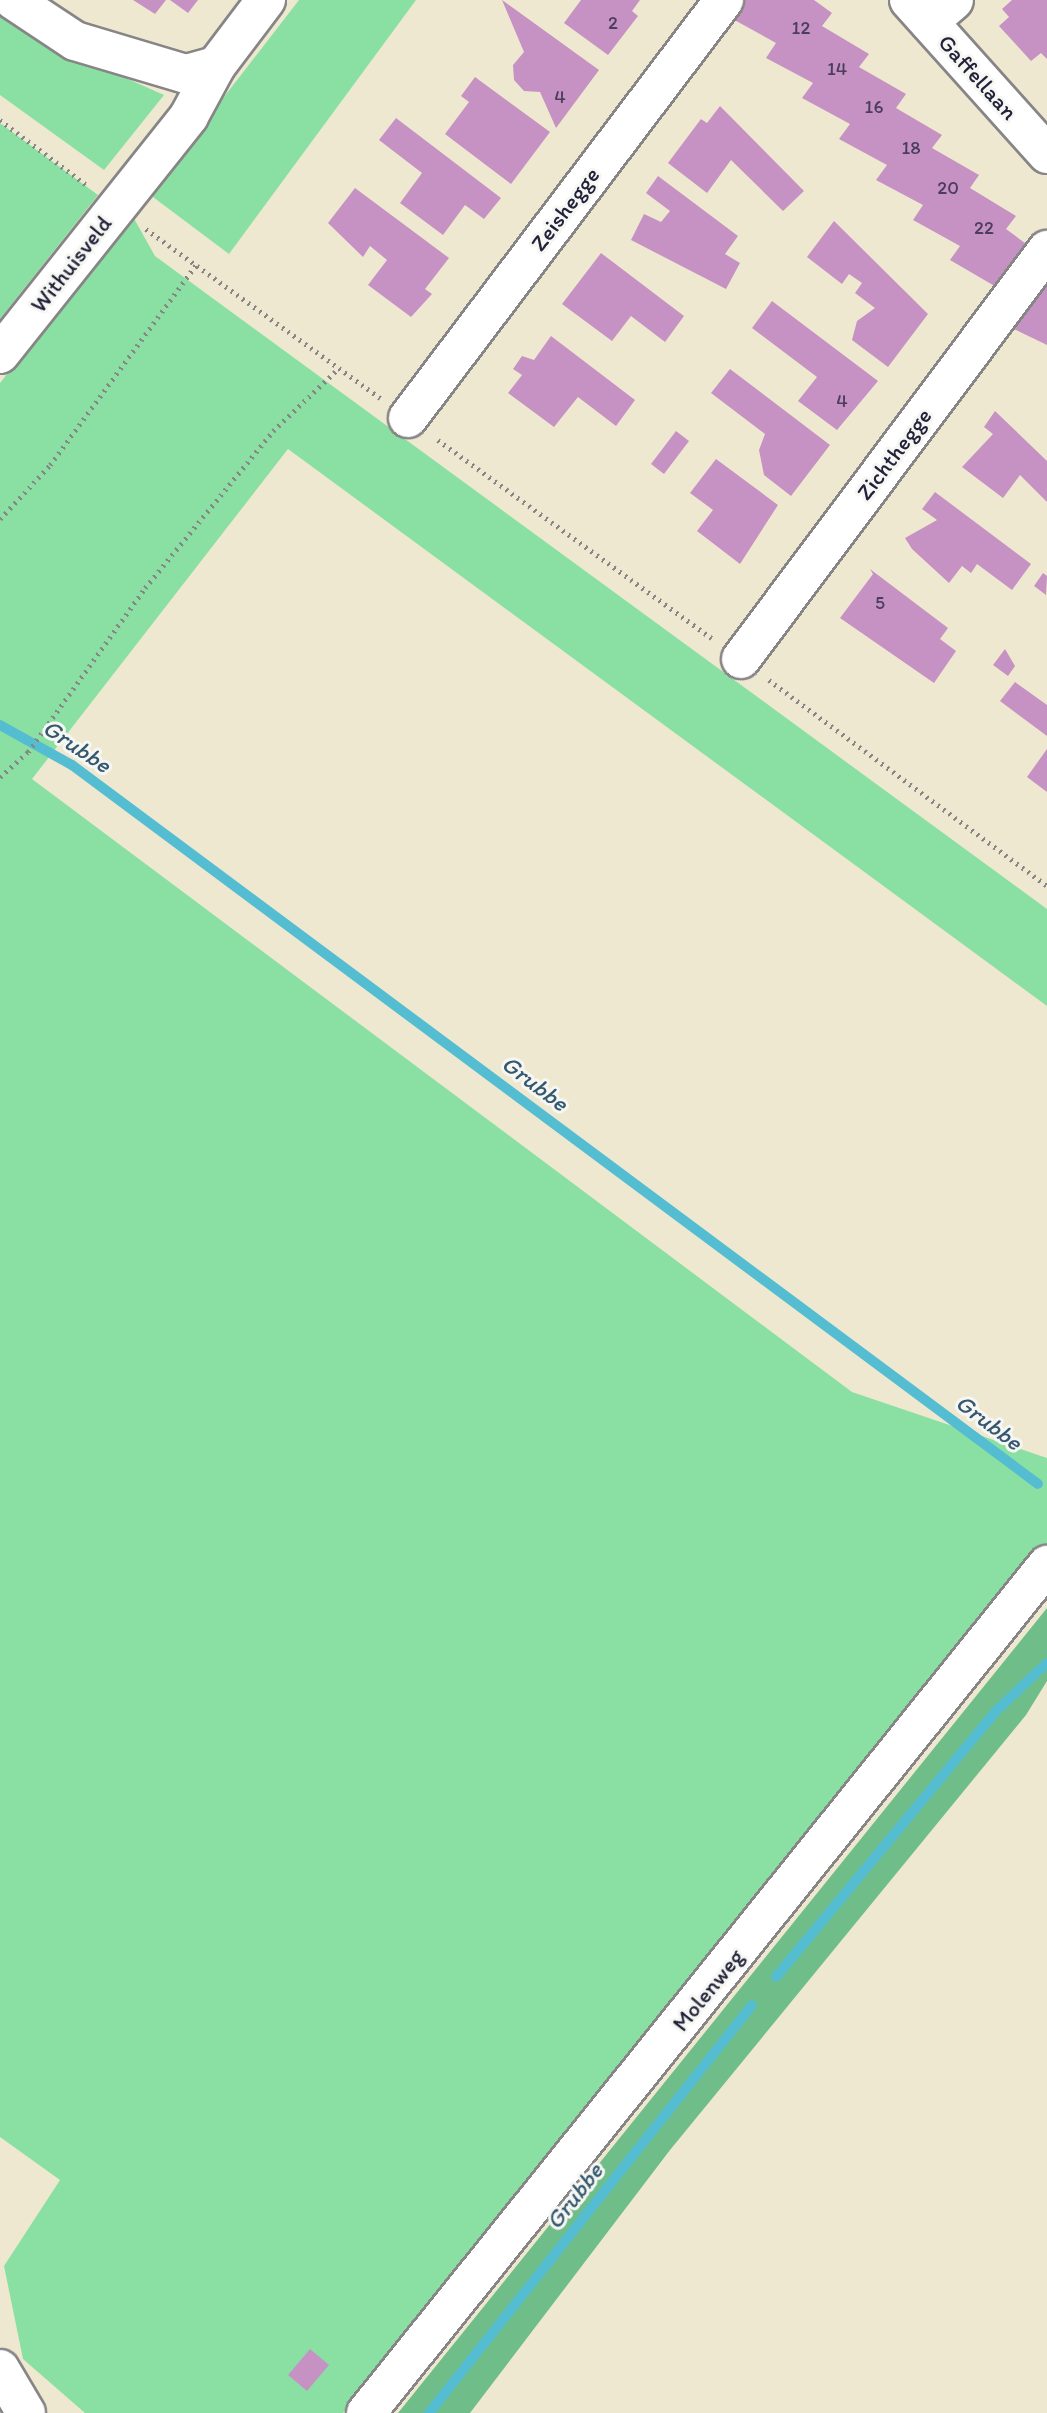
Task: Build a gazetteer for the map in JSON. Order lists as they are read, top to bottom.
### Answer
{
  "streets": {
    "street": [
      "Gaffellaan",
      "Zeishegge",
      "Withuisveld",
      "Zichthegge",
      "Molenweg"
    ]
  },
  "water": ["Grubbe"],
  "house_numbers": [
    "2",
    "12",
    "14",
    "4",
    "16",
    "18",
    "20",
    "22",
    "4",
    "5"
  ]
}
